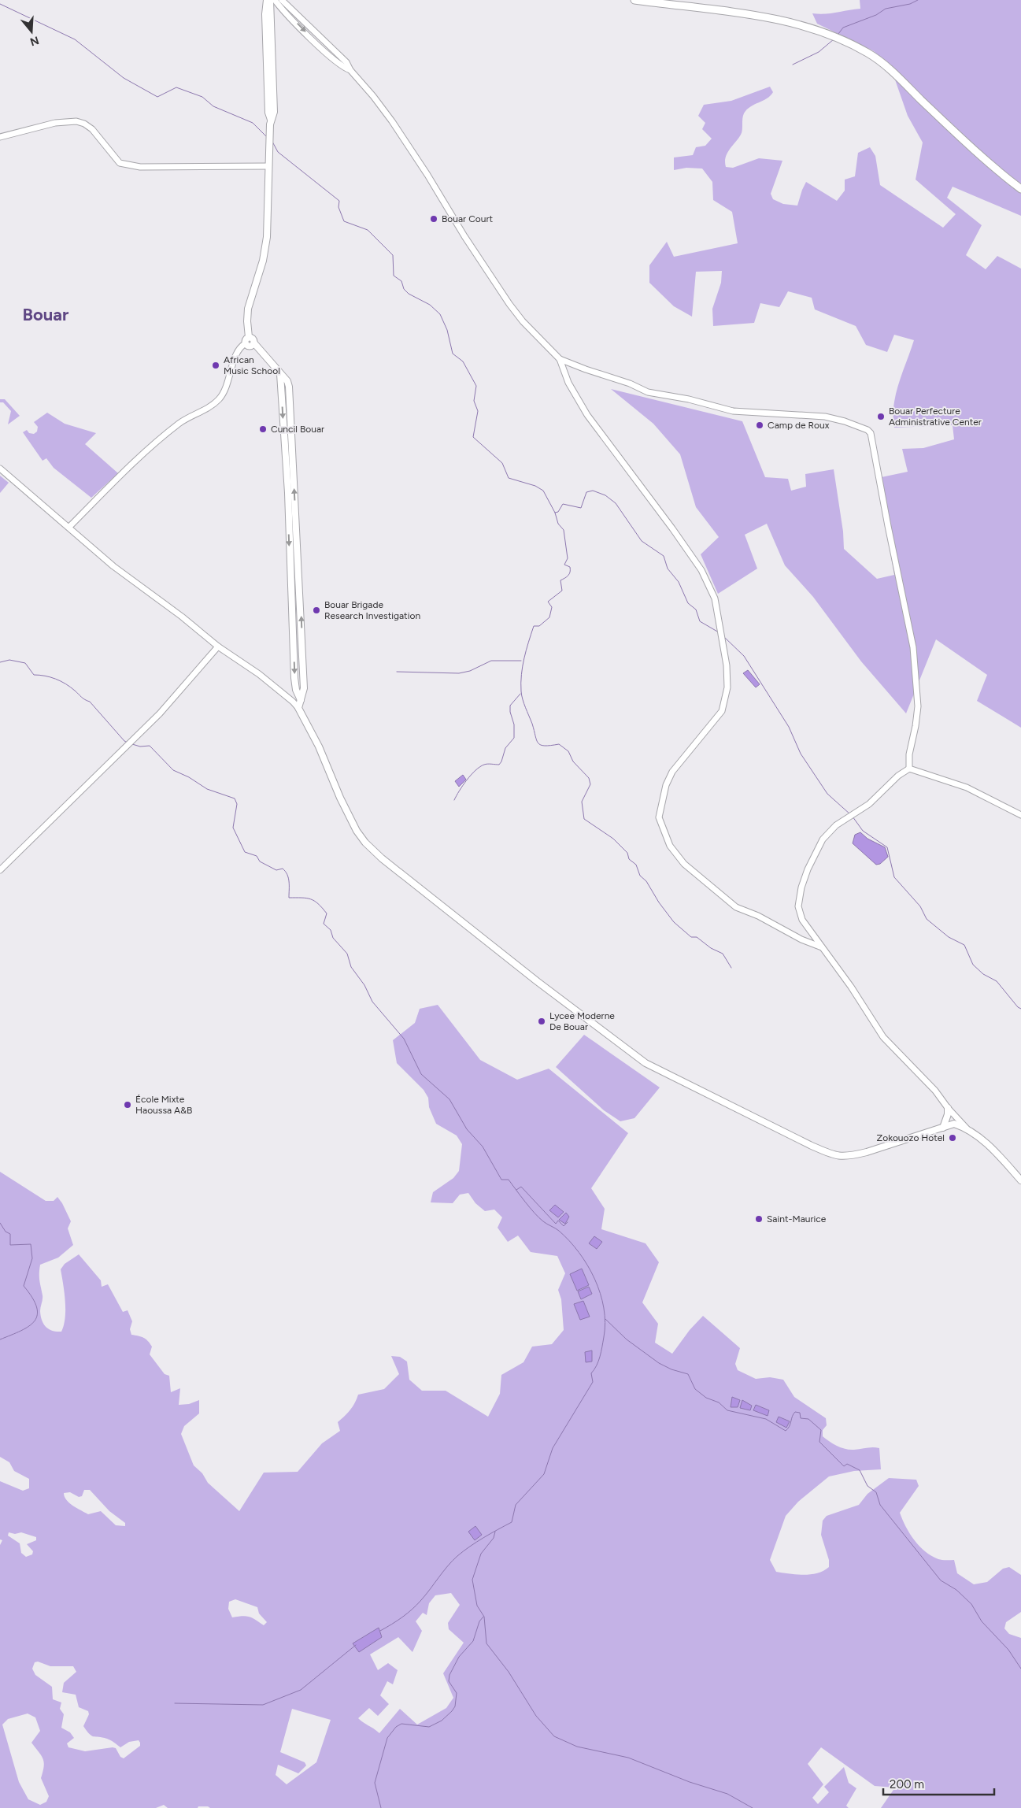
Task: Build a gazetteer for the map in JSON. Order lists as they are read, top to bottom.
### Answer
{
  "districts": ["Bouar"],
  "places": [
    "Bouar Court",
    "African Music School",
    "Bouar Perfecture Administrative Center",
    "Camp de Roux",
    "Cuncil Bouar",
    "Bouar Brigade Research Investigation",
    "Lycee Moderne De Bouar",
    "École Mixte Haoussa A&B",
    "Zokouozo Hotel",
    "Saint-Maurice"
  ],
  "scale_bar": "200 m",
  "north": "bottom"
}
